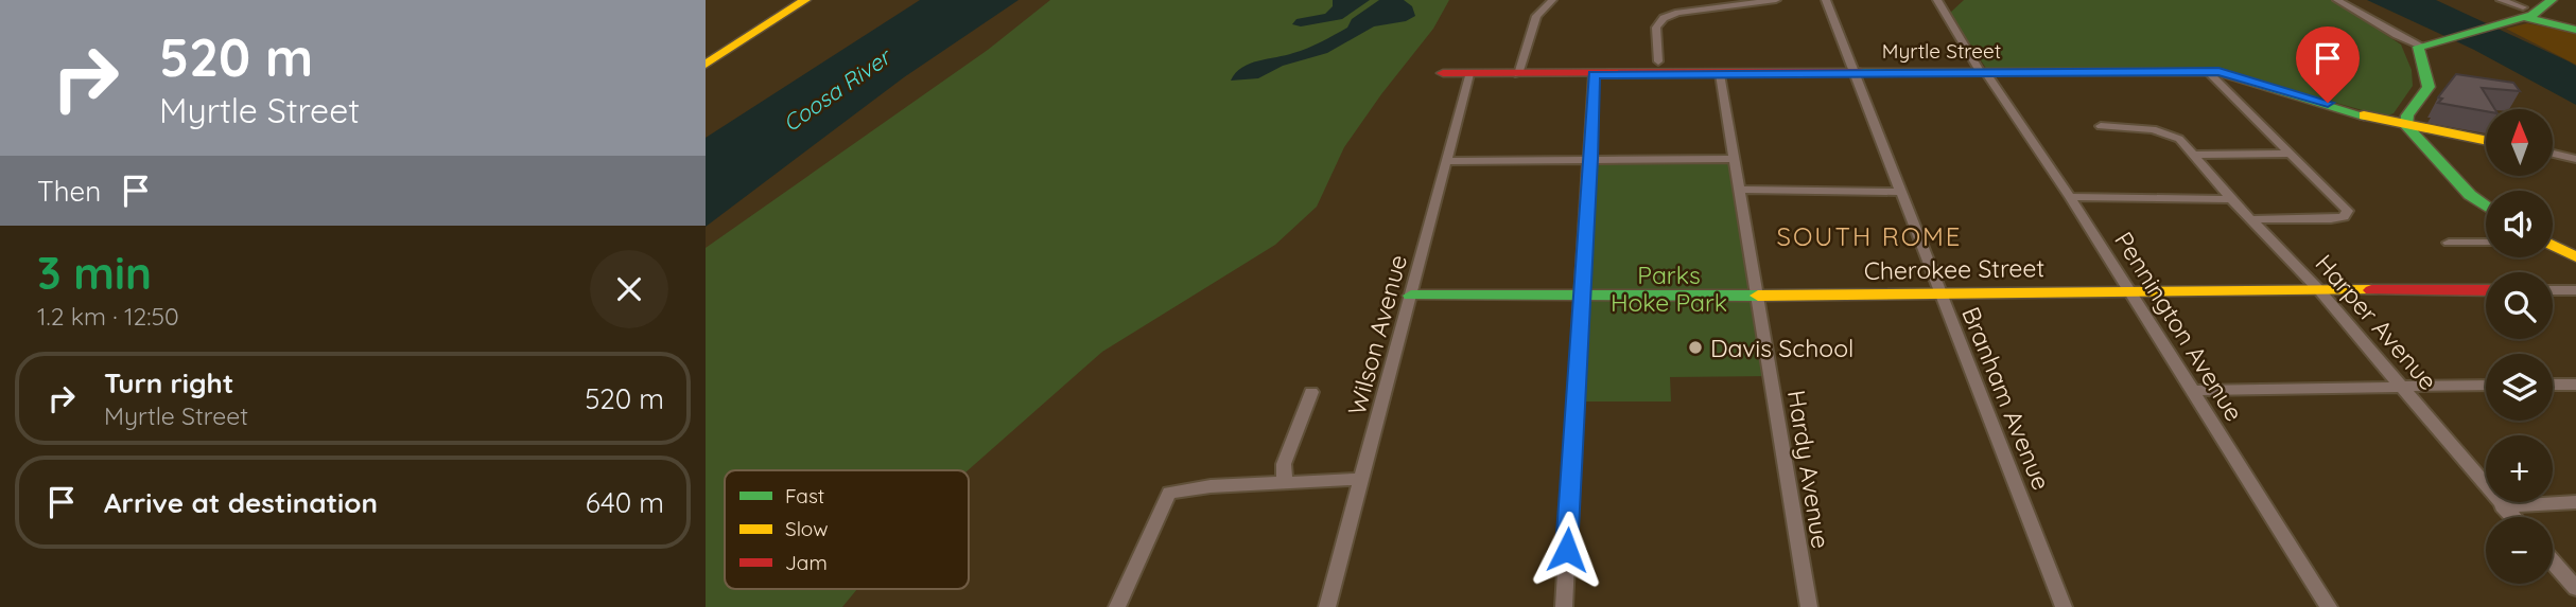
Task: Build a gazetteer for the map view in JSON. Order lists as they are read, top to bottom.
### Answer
{
  "streets": {
    "street": [
      "Myrtle Street",
      "Cherokee Street",
      "Harper Avenue",
      "Pennington Avenue",
      "Wilson Avenue",
      "Branham Avenue",
      "Hardy Avenue"
    ]
  },
  "crossings": [
    ["Myrtle Street", "Pennington Avenue"],
    ["Myrtle Street", "Wilson Avenue"],
    ["Myrtle Street", "Branham Avenue"],
    ["Myrtle Street", "Hardy Avenue"],
    ["Cherokee Street", "Harper Avenue"],
    ["Cherokee Street", "Pennington Avenue"],
    ["Cherokee Street", "Wilson Avenue"],
    ["Cherokee Street", "Branham Avenue"],
    ["Cherokee Street", "Hardy Avenue"]
  ],
  "districts": ["SOUTH ROME"],
  "water": ["Coosa River"],
  "parks": ["Parks Hoke Park"],
  "places": ["Davis School"],
  "legend": ["Fast", "Slow", "Jam"],
  "north": "top",
  "page": {
    "turn": ["520 m", "Myrtle Street"],
    "map_buttons": ["+", "−"],
    "then": "Then",
    "heading": ["3 min", "1.2 km · 12:50"],
    "list": [
      {
        "name": "Turn right",
        "note": "Myrtle Street",
        "value": "520 m"
      },
      {
        "name": "Arrive at destination",
        "value": "640 m"
      }
    ]
  }
}
